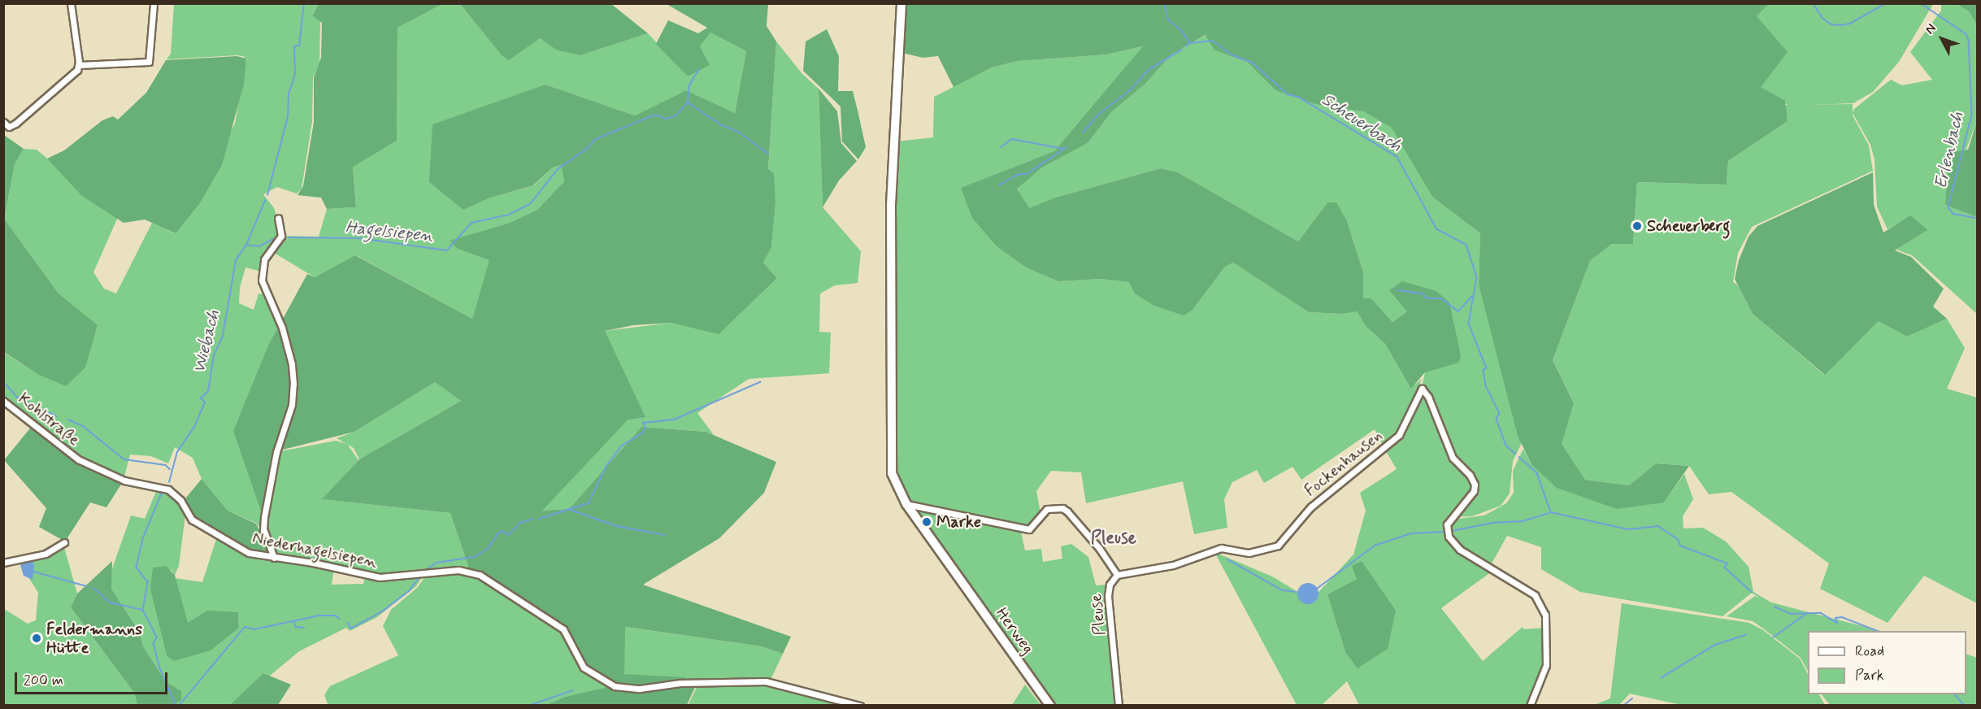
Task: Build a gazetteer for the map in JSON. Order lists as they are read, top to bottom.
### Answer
{
  "streets": {
    "main road": ["Herweg"],
    "street": [
      "Kohlstraße",
      "Fockenhausen",
      "Niederhagelsiepen",
      "Pleuse"
    ]
  },
  "crossings": [
    ["Kohlstraße", "Niederhagelsiepen"],
    ["Fockenhausen", "Pleuse"],
    ["Pleuse", "Herweg"]
  ],
  "districts": ["Pleuse"],
  "water": [
    "Scheuerbach",
    "Erlenbach",
    "Hagelsiepen",
    "Wiebach"
  ],
  "places": ["Scheuerberg", "Marke", "Feldermanns Hütte"],
  "legend": ["Road", "Park"],
  "scale_bar": "200 m",
  "north": "top left"
}
